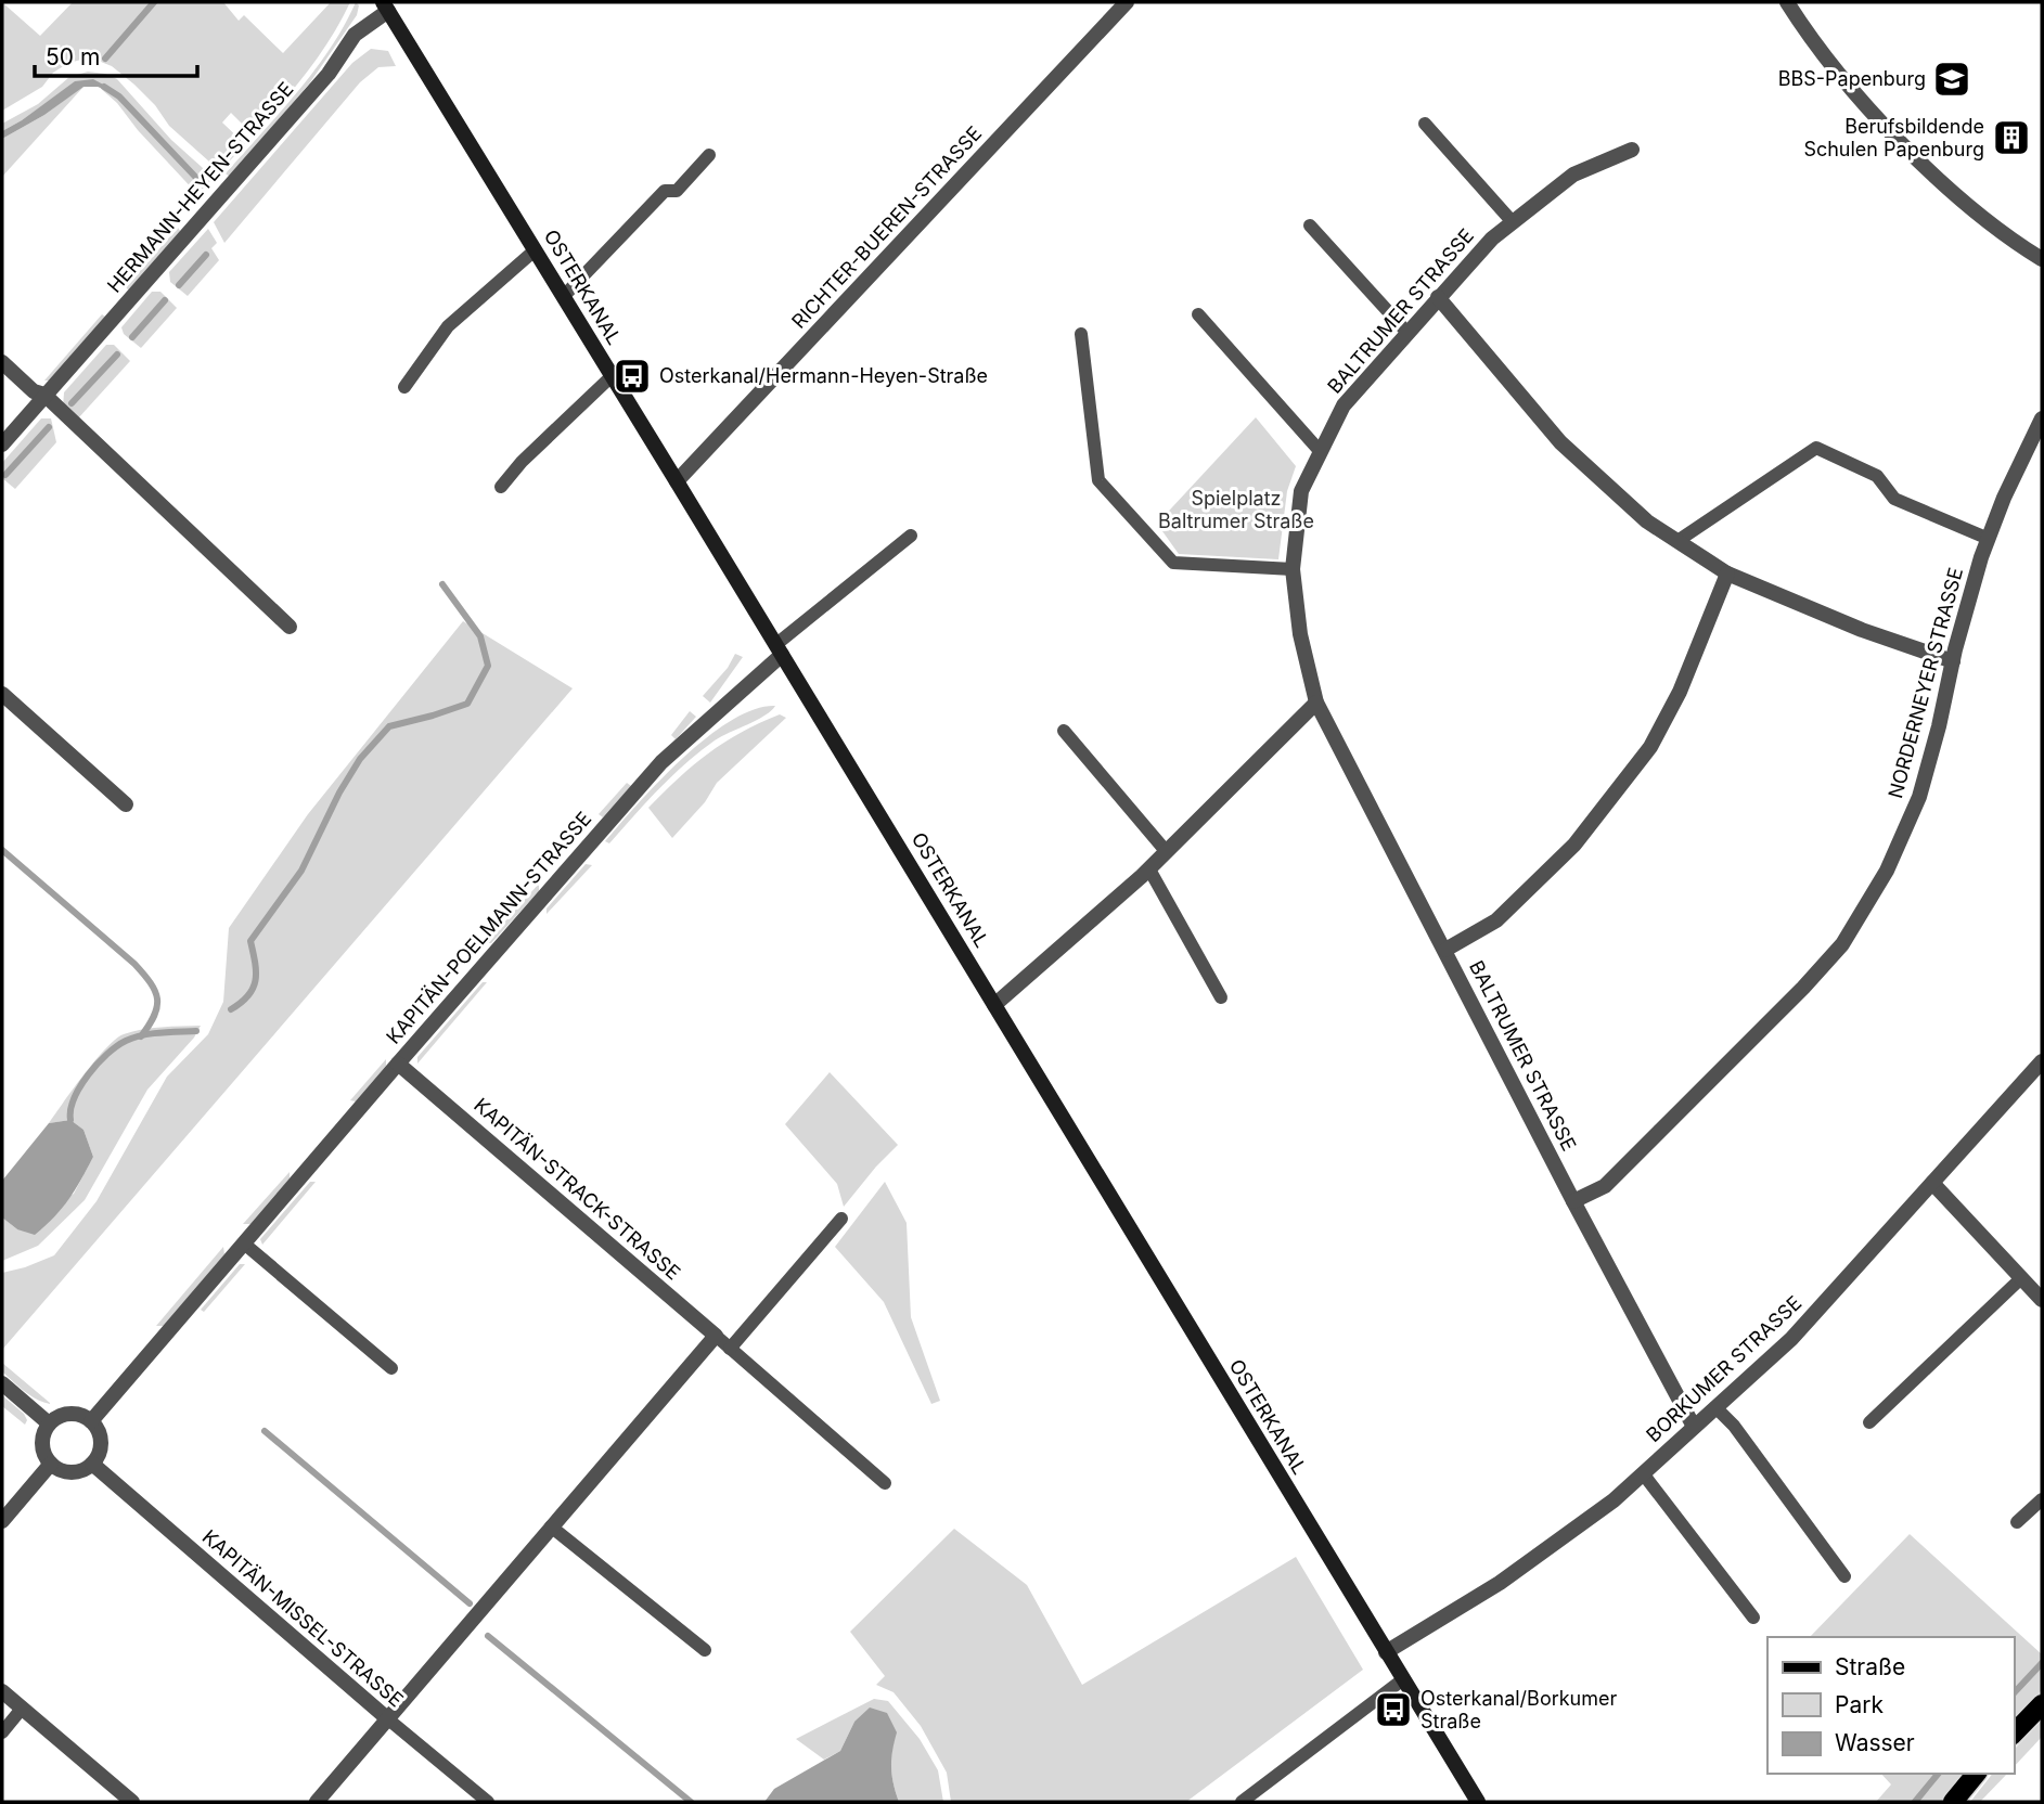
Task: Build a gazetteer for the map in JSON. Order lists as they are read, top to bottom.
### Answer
{
  "streets": {
    "main road": ["OSTERKANAL"],
    "street": [
      "HERMANN-HEYEN-STRASSE",
      "RICHTER-BUEREN-STRASSE",
      "BALTRUMER STRASSE",
      "NORDERNEYER STRASSE",
      "KAPITÄN-POELMANN-STRASSE",
      "KAPITÄN-STRACK-STRASSE",
      "BORKUMER STRASSE",
      "KAPITÄN-MISSEL-STRASSE"
    ]
  },
  "crossings": [
    ["HERMANN-HEYEN-STRASSE", "OSTERKANAL"],
    ["RICHTER-BUEREN-STRASSE", "OSTERKANAL"],
    ["OSTERKANAL", "KAPITÄN-POELMANN-STRASSE"],
    ["OSTERKANAL", "BORKUMER STRASSE"],
    ["BALTRUMER STRASSE", "NORDERNEYER STRASSE"],
    ["BALTRUMER STRASSE", "BORKUMER STRASSE"],
    ["KAPITÄN-POELMANN-STRASSE", "KAPITÄN-STRACK-STRASSE"],
    ["KAPITÄN-POELMANN-STRASSE", "KAPITÄN-MISSEL-STRASSE"]
  ],
  "parks": ["Spielplatz Baltrumer Straße"],
  "places": {
    "school or university": ["BBS-Papenburg"],
    "building": ["Berufsbildende Schulen Papenburg"],
    "bus stop": ["Osterkanal/Hermann-Heyen-Straße", "Osterkanal/Borkumer Straße"]
  },
  "legend": ["Straße", "Park", "Wasser"],
  "scale_bar": "50 m"
}
